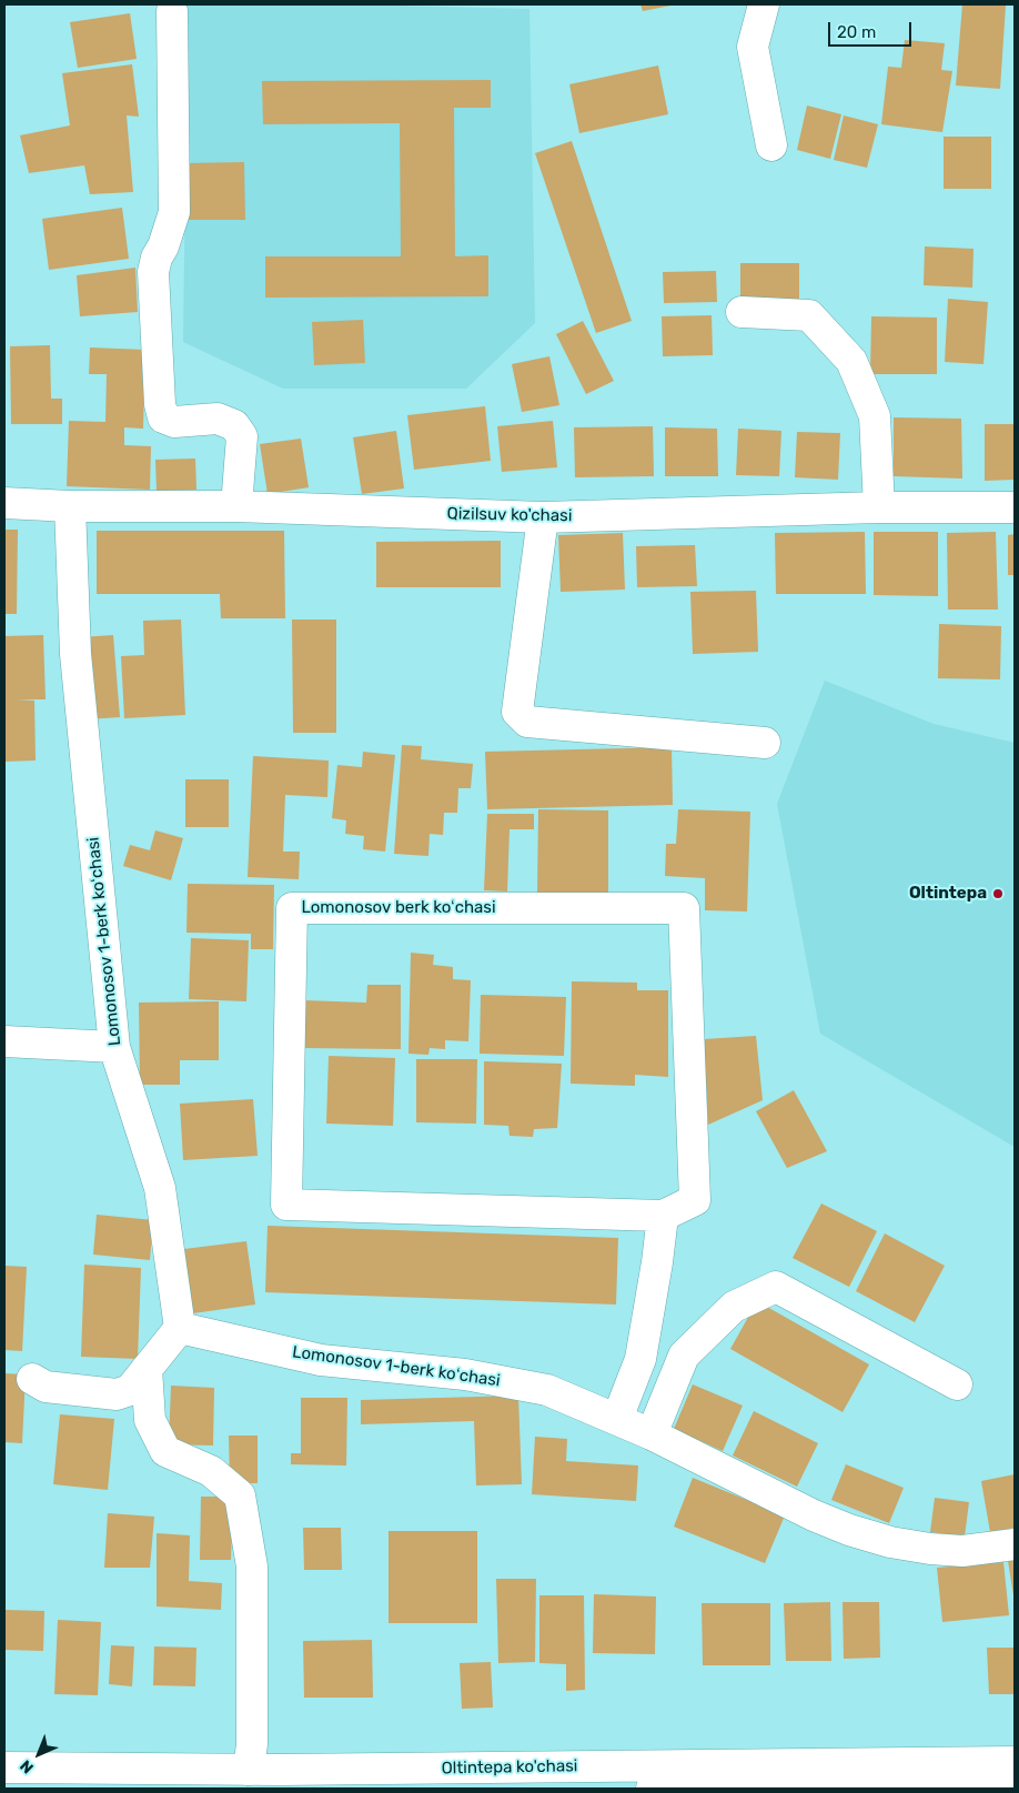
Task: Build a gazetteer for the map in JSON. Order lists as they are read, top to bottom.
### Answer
{
  "streets": {
    "street": [
      "Qizilsuv ko'chasi",
      "Lomonosov berk koʻchasi",
      "Lomonosov 1-berk koʻchasi",
      "Oltintepa ko'chasi"
    ]
  },
  "crossings": [
    ["Qizilsuv ko'chasi", "Lomonosov 1-berk koʻchasi"]
  ],
  "places": ["Oltintepa"],
  "scale_bar": "20 m",
  "north": "bottom left"
}
